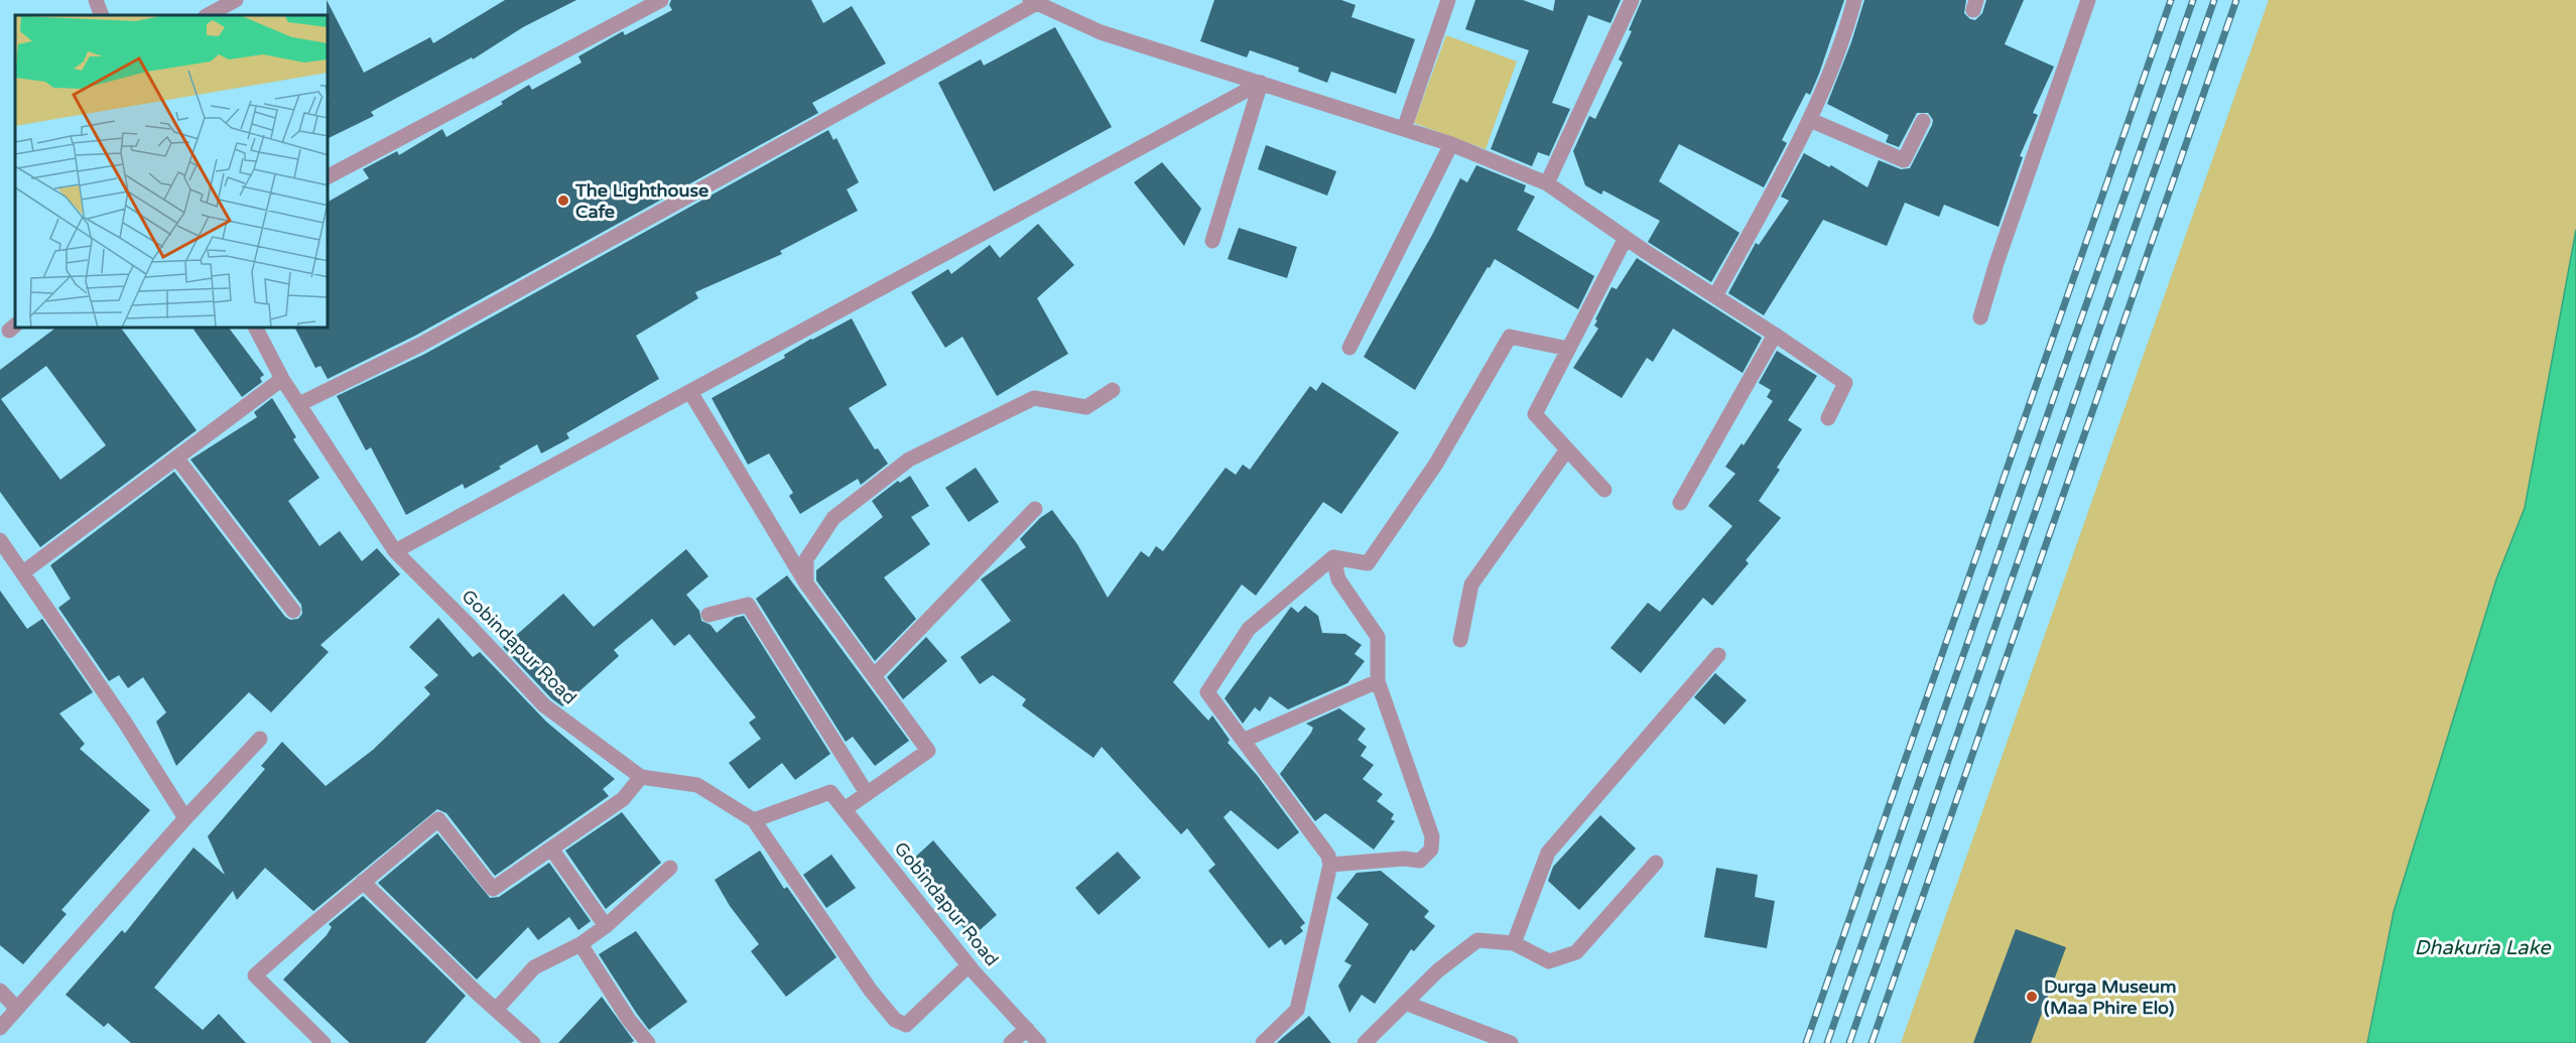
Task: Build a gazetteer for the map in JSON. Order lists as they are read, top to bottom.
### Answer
{
  "streets": {
    "street": ["Gobindapur Road"]
  },
  "water": ["Dhakuria Lake"],
  "places": ["The Lighthouse Cafe", "Durga Museum (Maa Phire Elo)"]
}
